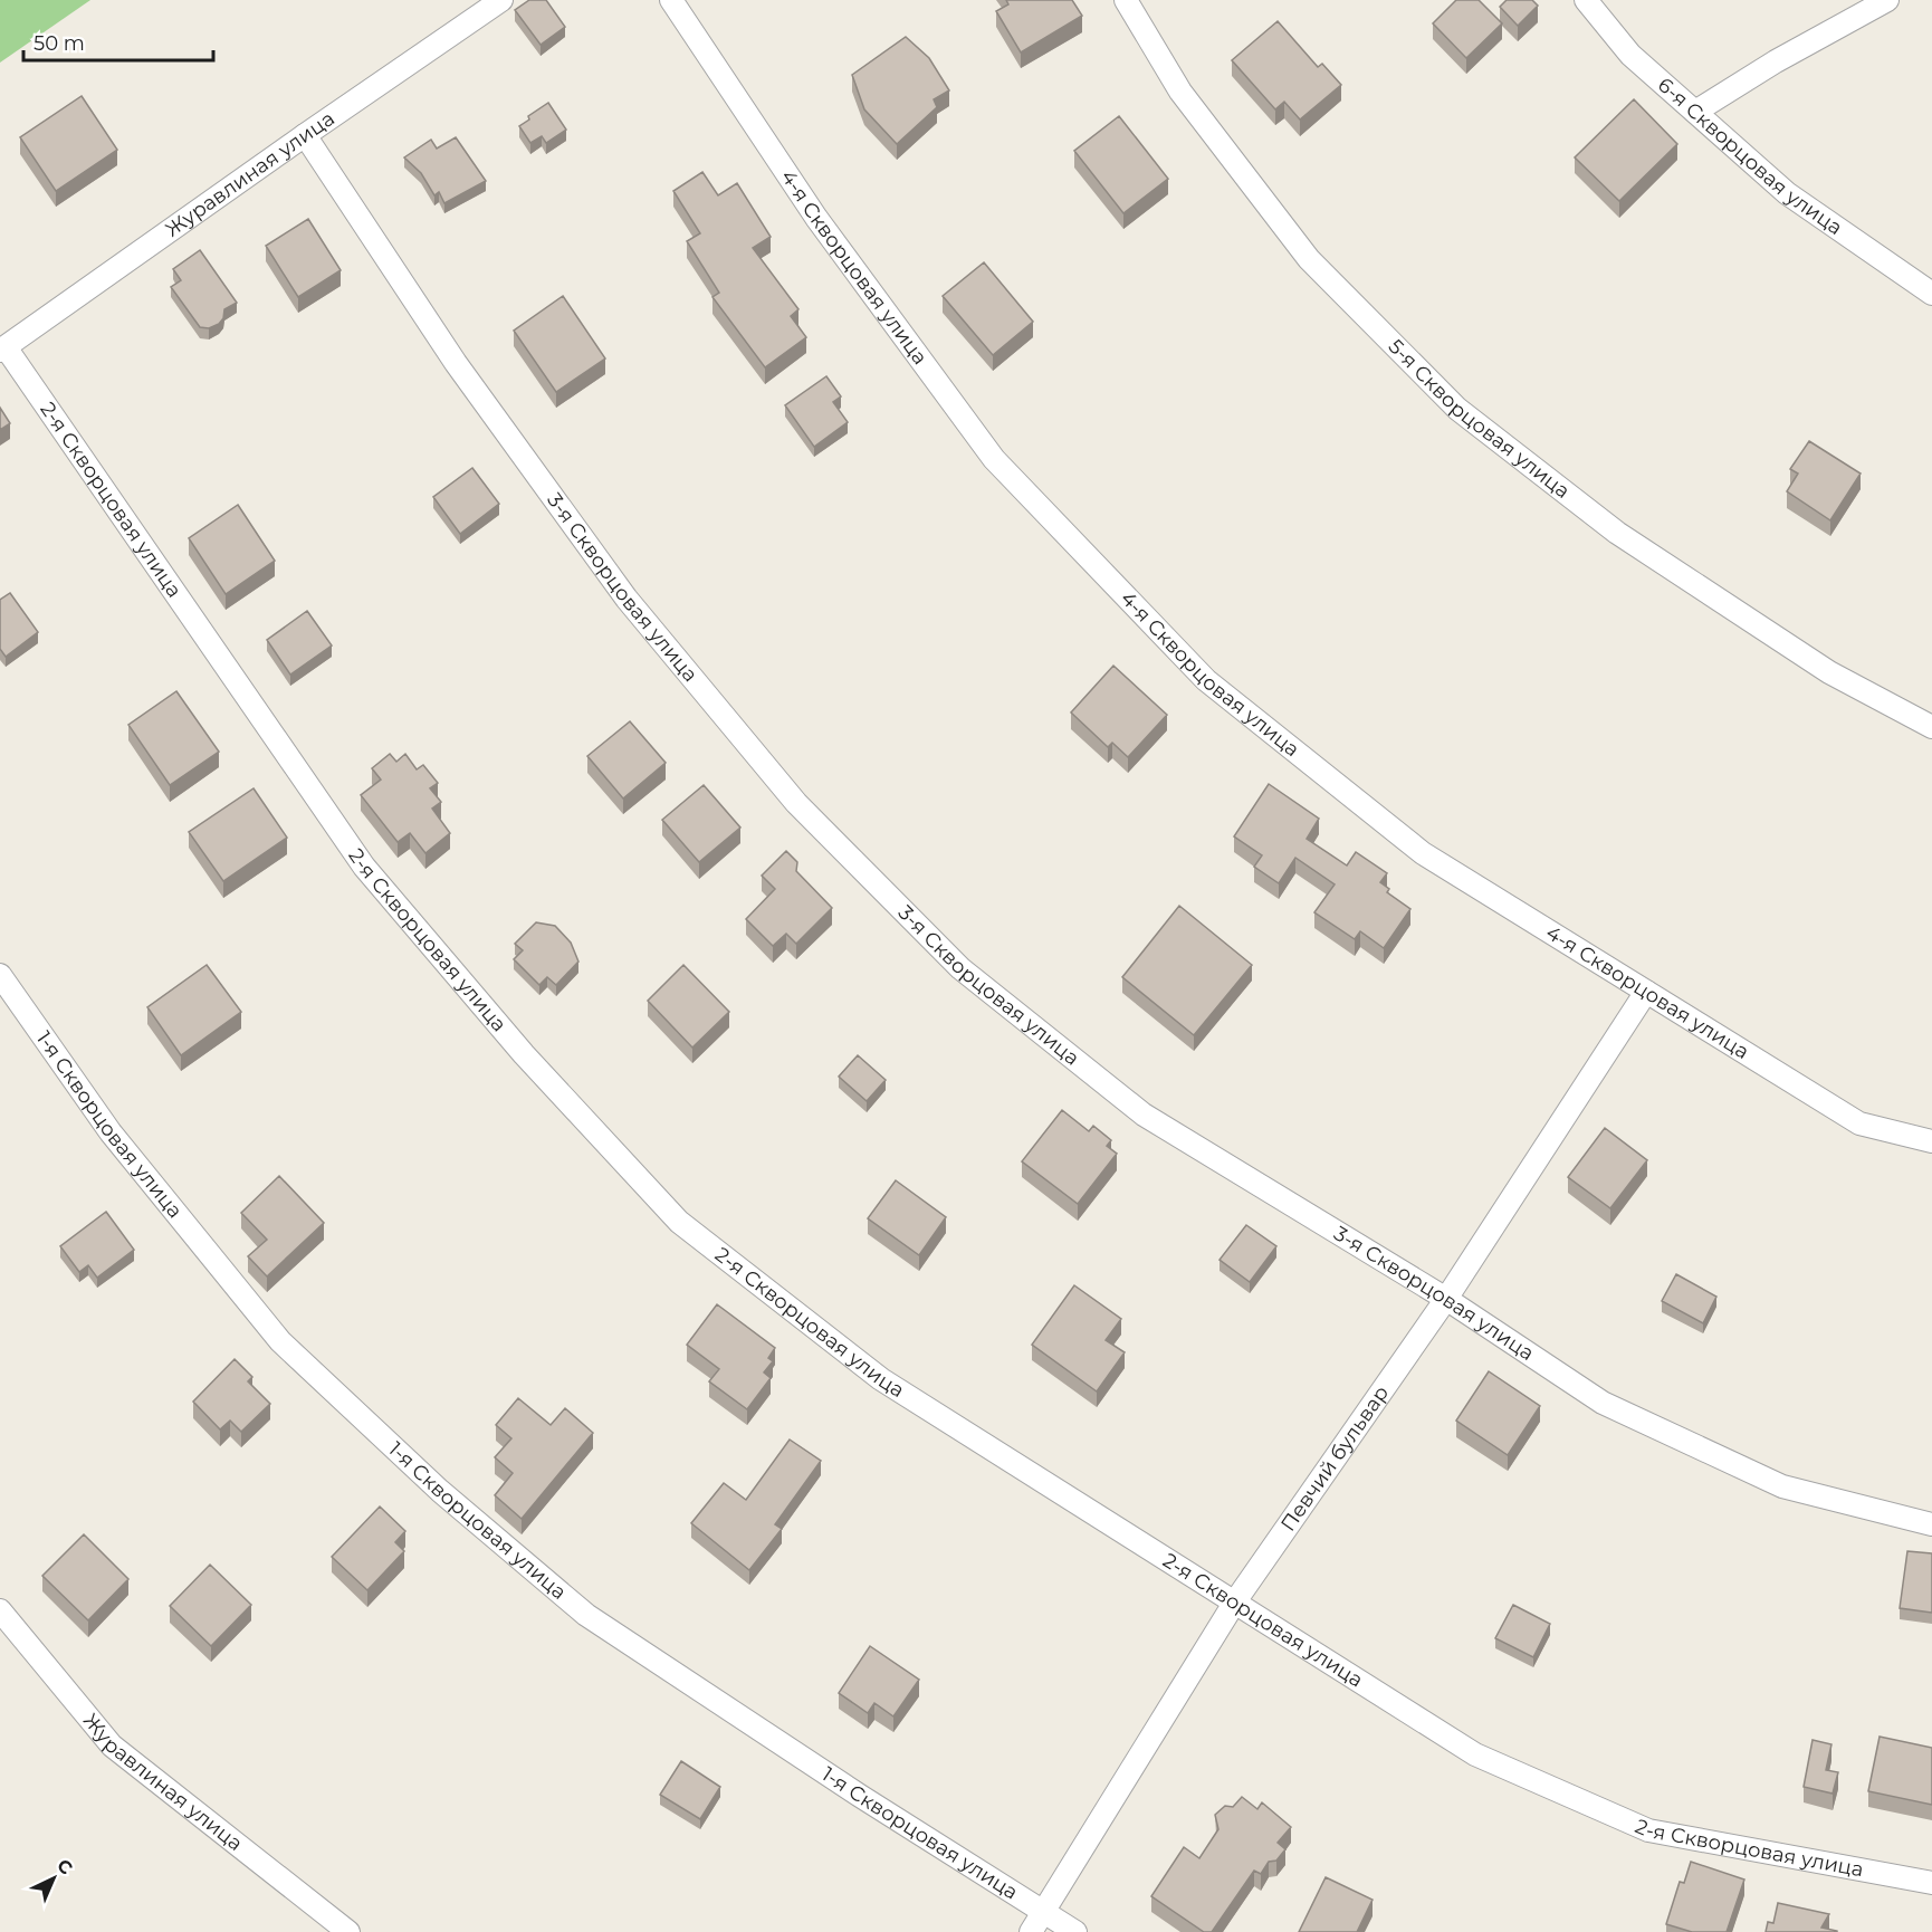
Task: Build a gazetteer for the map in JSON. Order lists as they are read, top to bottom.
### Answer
{
  "streets": {
    "street": [
      "6-я Скворцовая улица",
      "Журавлиная улица",
      "4-я Скворцовая улица",
      "5-я Скворцовая улица",
      "2-я Скворцовая улица",
      "3-я Скворцовая улица",
      "1-я Скворцовая улица",
      "Певчий бульвар"
    ]
  },
  "crossings": [
    ["Журавлиная улица", "2-я Скворцовая улица"],
    ["Журавлиная улица", "3-я Скворцовая улица"],
    ["4-я Скворцовая улица", "Певчий бульвар"],
    ["2-я Скворцовая улица", "Певчий бульвар"],
    ["3-я Скворцовая улица", "Певчий бульвар"],
    ["1-я Скворцовая улица", "Певчий бульвар"]
  ],
  "scale_bar": "50 m",
  "north": "top right"
}
